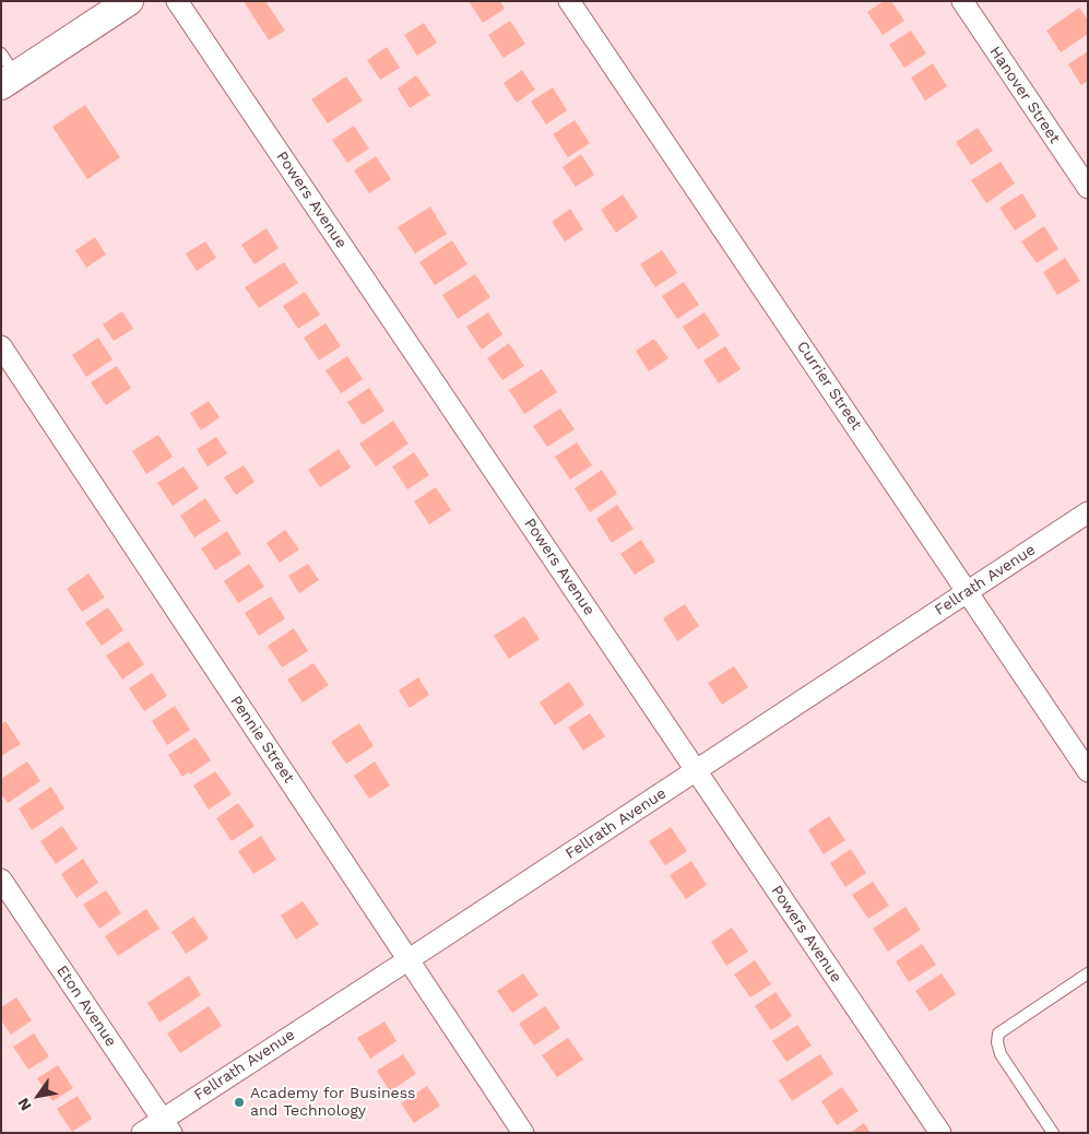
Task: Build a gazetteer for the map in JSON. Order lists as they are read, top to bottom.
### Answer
{
  "streets": {
    "street": [
      "Hanover Street",
      "Powers Avenue",
      "Currier Street",
      "Fellrath Avenue",
      "Pennie Street",
      "Eton Avenue"
    ]
  },
  "crossings": [
    ["Powers Avenue", "Fellrath Avenue"],
    ["Currier Street", "Fellrath Avenue"],
    ["Fellrath Avenue", "Pennie Street"],
    ["Fellrath Avenue", "Eton Avenue"]
  ],
  "places": ["Academy for Business and Technology"],
  "north": "bottom left"
}
